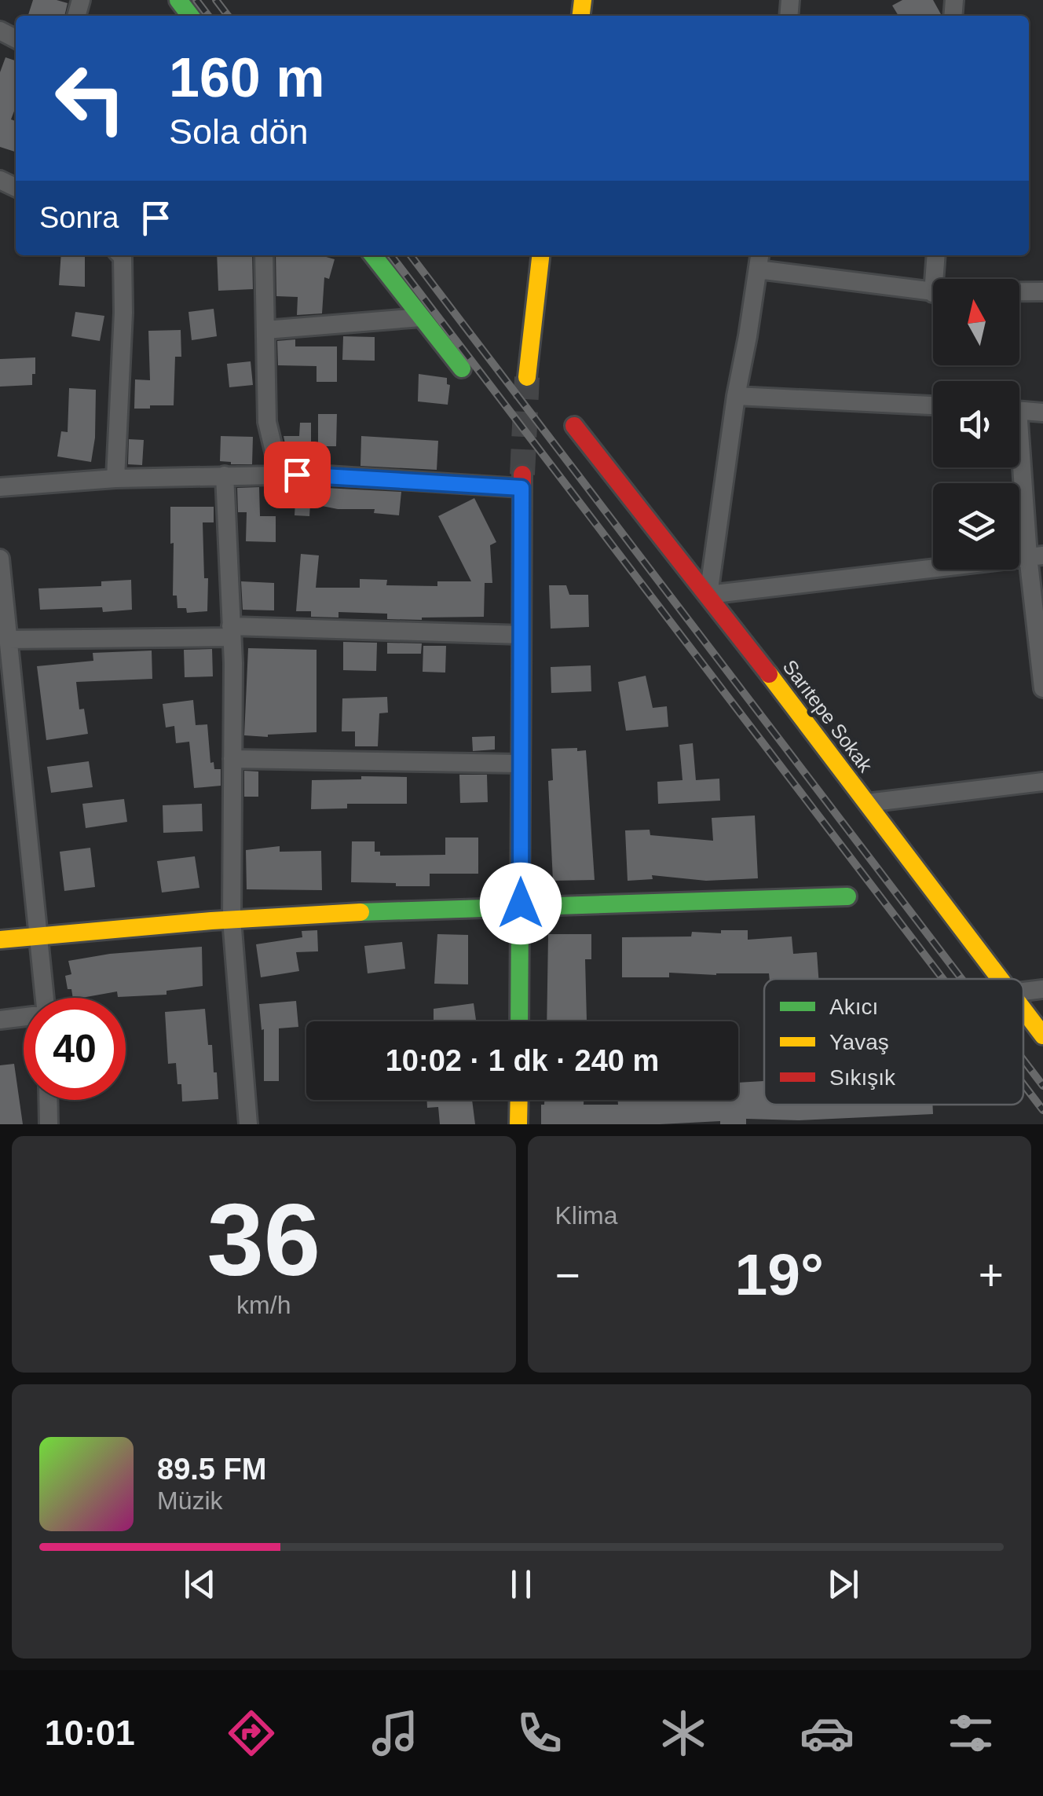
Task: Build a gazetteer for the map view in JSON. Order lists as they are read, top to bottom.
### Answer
{
  "streets": {
    "street": ["Sarıtepe Sokak"]
  },
  "legend": ["Akıcı", "Yavaş", "Sıkışık"],
  "north": "top",
  "page": {
    "turn": ["160 m", "Sola dön"],
    "then": "Sonra",
    "limit": "40",
    "trip": "10:02 · 1 dk · 240 m",
    "tile": [
      ["36", "km/h"],
      "Klima"
    ],
    "heat": ["−", "19°", "+"],
    "song": ["89.5 FM", "Müzik"],
    "tabs": "10:01"
  }
}
